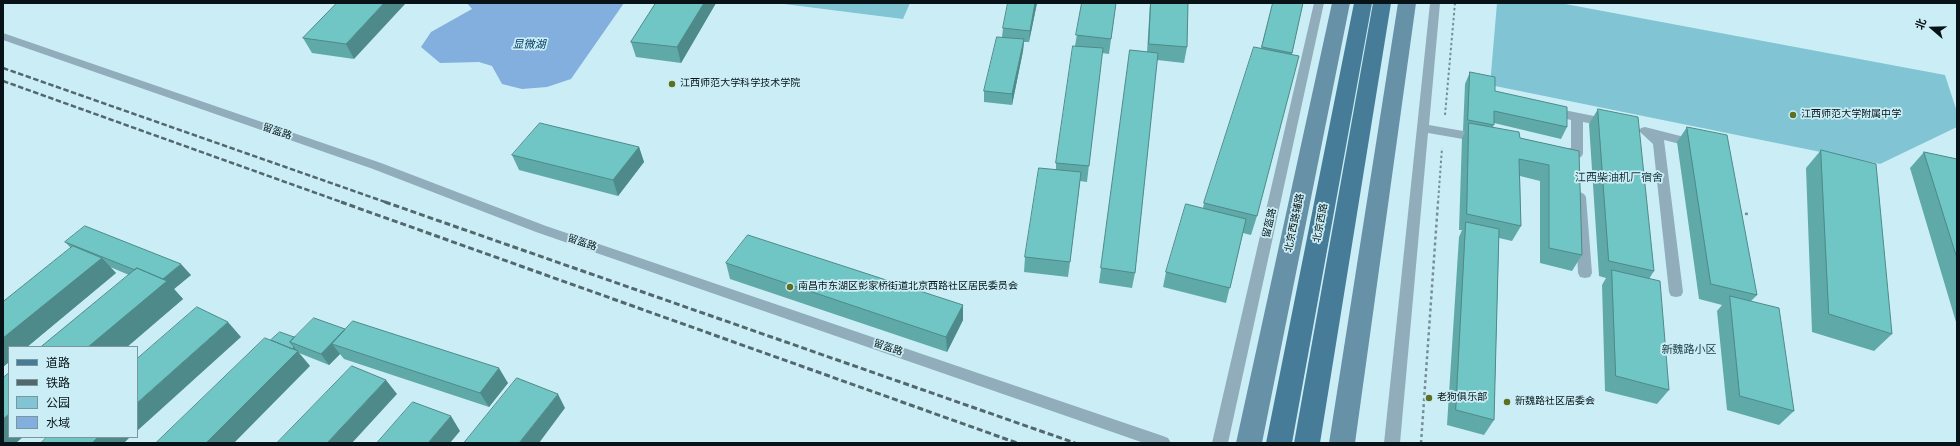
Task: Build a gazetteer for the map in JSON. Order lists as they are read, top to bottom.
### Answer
{
  "streets": {
    "main road": ["北京西路辅路", "北京西路"],
    "lane": ["留盔路"]
  },
  "districts": ["江西柴油机厂宿舍", "新魏路小区"],
  "water": ["显微湖"],
  "places": [
    "江西师范大学科学技术学院",
    "江西师范大学附属中学",
    "南昌市东湖区彭家桥街道北京西路社区居民委员会",
    "老狗俱乐部",
    "新魏路社区居委会"
  ],
  "legend": [
    "道路",
    "铁路",
    "公园",
    "水域"
  ],
  "north": "left"
}
